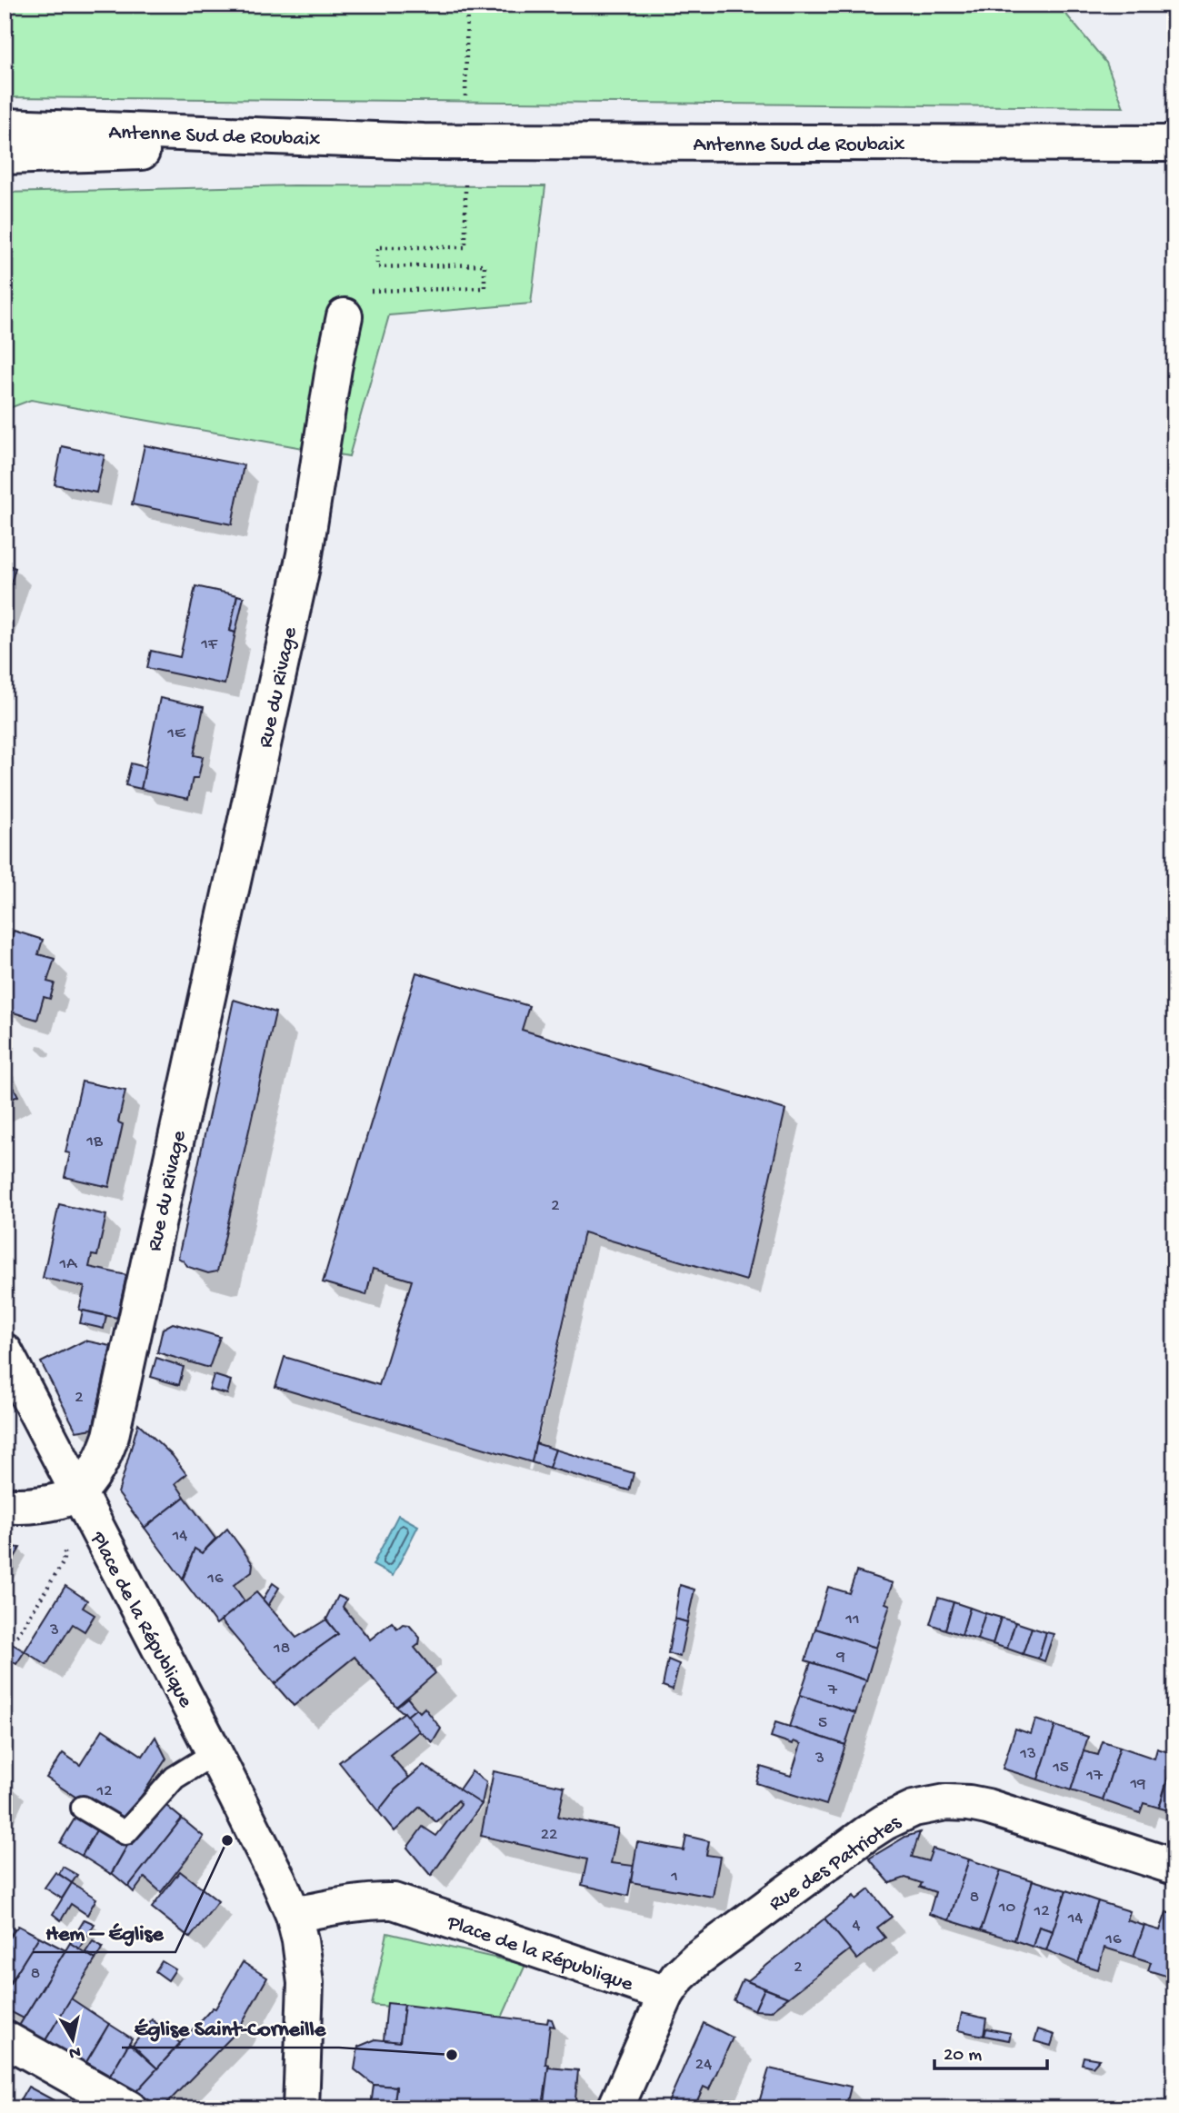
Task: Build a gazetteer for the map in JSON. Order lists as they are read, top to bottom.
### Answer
{
  "streets": {
    "main road": [
      "Antenne Sud de Roubaix",
      "Rue du Rivage",
      "Place de la République",
      "Rue des Patriotes"
    ]
  },
  "crossings": [
    ["Rue du Rivage", "Place de la République"],
    ["Place de la République", "Rue des Patriotes"]
  ],
  "places": ["Hem – Église", "Église Saint-Corneille"],
  "house_numbers": [
    "1F",
    "1E",
    "1B",
    "2",
    "1A",
    "2",
    "14",
    "16",
    "11",
    "3",
    "18",
    "9",
    "7",
    "5",
    "13",
    "3",
    "15",
    "17",
    "19",
    "12",
    "22",
    "1",
    "8",
    "10",
    "12",
    "14",
    "4",
    "16",
    "2",
    "8",
    "24"
  ],
  "scale_bar": "20 m",
  "north": "bottom"
}
